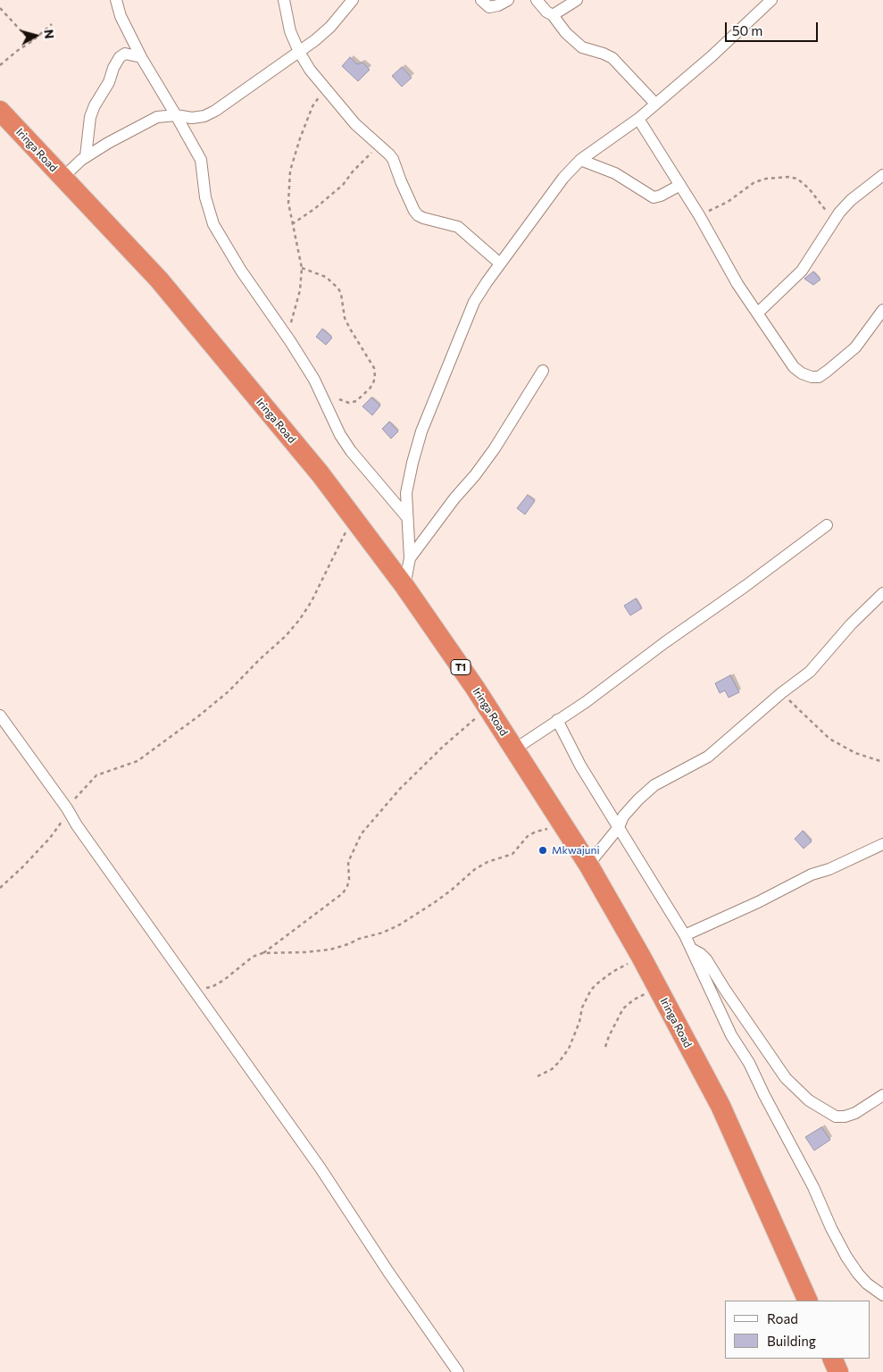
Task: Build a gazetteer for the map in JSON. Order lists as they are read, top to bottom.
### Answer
{
  "streets": {
    "highway": ["Iringa Road", "T1"]
  },
  "places": ["Mkwajuni"],
  "legend": ["Road", "Building"],
  "scale_bar": "50 m",
  "north": "right"
}
